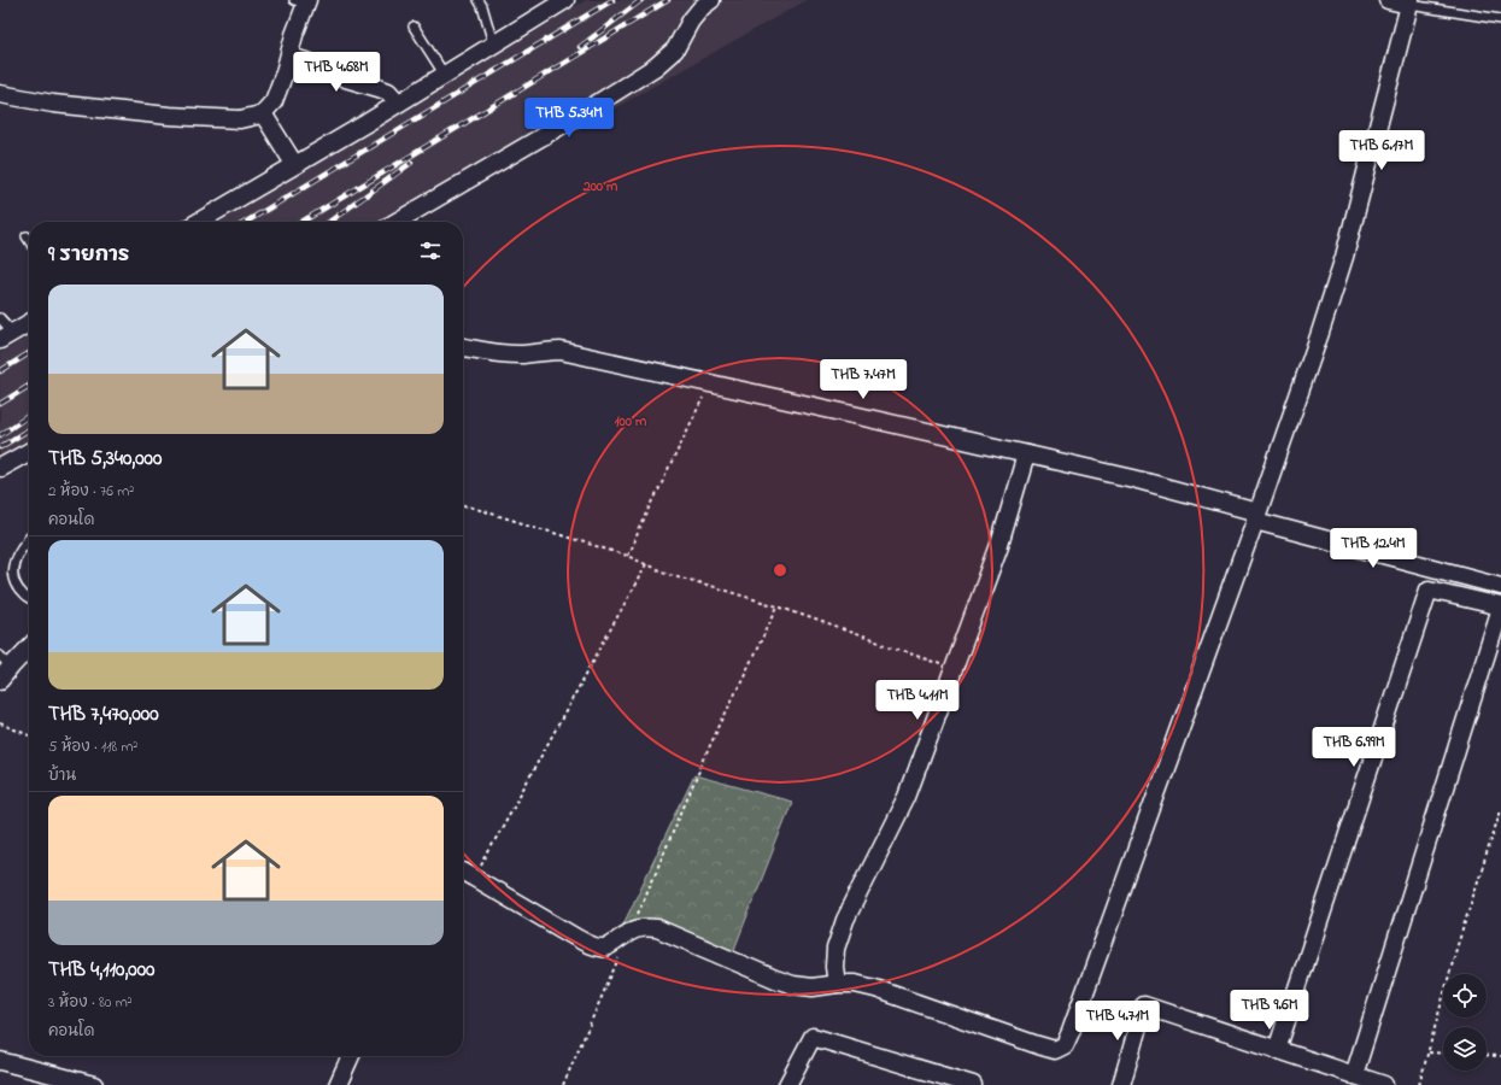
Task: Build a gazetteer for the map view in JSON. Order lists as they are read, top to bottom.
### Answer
{
  "page": {
    "price": [
      "THB 4.68M",
      "THB 5.34M",
      "THB 6.17M",
      "THB 7.47M",
      "THB 12.4M",
      "THB 4.11M",
      "THB 6.99M",
      "THB 9.6M",
      "THB 4.71M"
    ],
    "heading": "9 รายการ",
    "list": [
      {
        "name": "THB 5,340,000",
        "note": "2 ห้อง · 76 m² · คอนโด"
      },
      {
        "name": "THB 7,470,000",
        "note": "5 ห้อง · 118 m² · บ้าน"
      },
      {
        "name": "THB 4,110,000",
        "note": "3 ห้อง · 80 m² · คอนโด"
      }
    ]
  },
  "rings": ["200 m", "100 m"]
}
